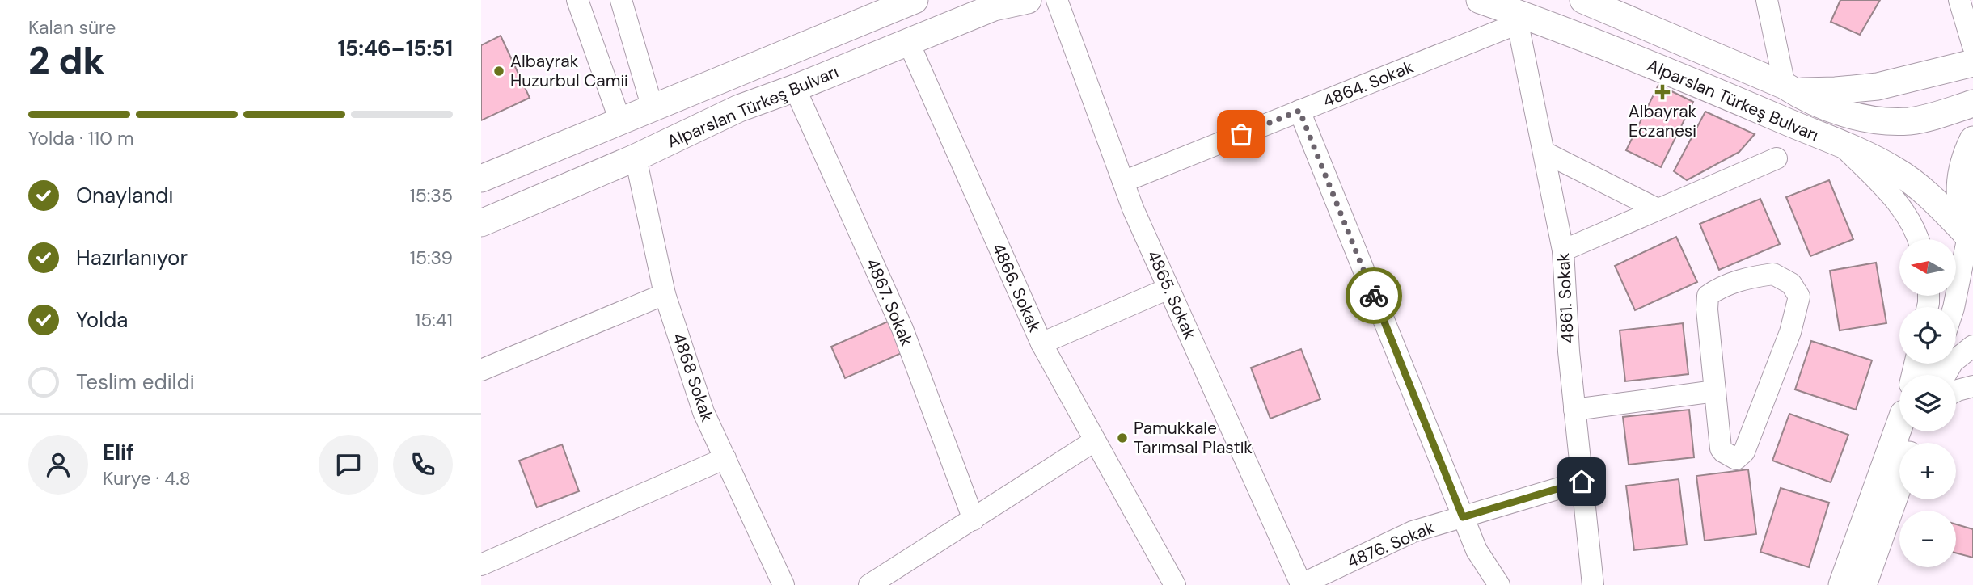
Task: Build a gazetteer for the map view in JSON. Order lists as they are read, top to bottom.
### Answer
{
  "streets": {
    "main road": ["Alparslan Türkeş Bulvarı"],
    "street": [
      "4864. Sokak",
      "4866. Sokak",
      "4865. Sokak",
      "4861. Sokak",
      "4867. Sokak",
      "4868 Sokak",
      "4876. Sokak"
    ]
  },
  "crossings": [
    ["4864. Sokak", "Alparslan Türkeş Bulvarı"],
    ["4864. Sokak", "4865. Sokak"],
    ["4864. Sokak", "4861. Sokak"],
    ["Alparslan Türkeş Bulvarı", "4866. Sokak"],
    ["Alparslan Türkeş Bulvarı", "4861. Sokak"],
    ["Alparslan Türkeş Bulvarı", "4867. Sokak"],
    ["Alparslan Türkeş Bulvarı", "4868 Sokak"],
    ["4865. Sokak", "4876. Sokak"],
    ["4861. Sokak", "4876. Sokak"]
  ],
  "places": {
    "other": ["Albayrak Huzurbul Camii", "Pamukkale Tarımsal Plastik"],
    "health": ["Albayrak Eczanesi"]
  },
  "north": "left",
  "page": {
    "heading": ["2 dk", "Kalan süre", "15:46–15:51"],
    "panel": ["Elif", "Kurye · 4.8"],
    "bar": "Yolda · 110 m",
    "list": [
      ["Onaylandı", "15:35"],
      ["Hazırlanıyor", "15:39"],
      ["Yolda", "15:41"],
      "Teslim edildi"
    ],
    "map_buttons": ["+", "−"]
  }
}
